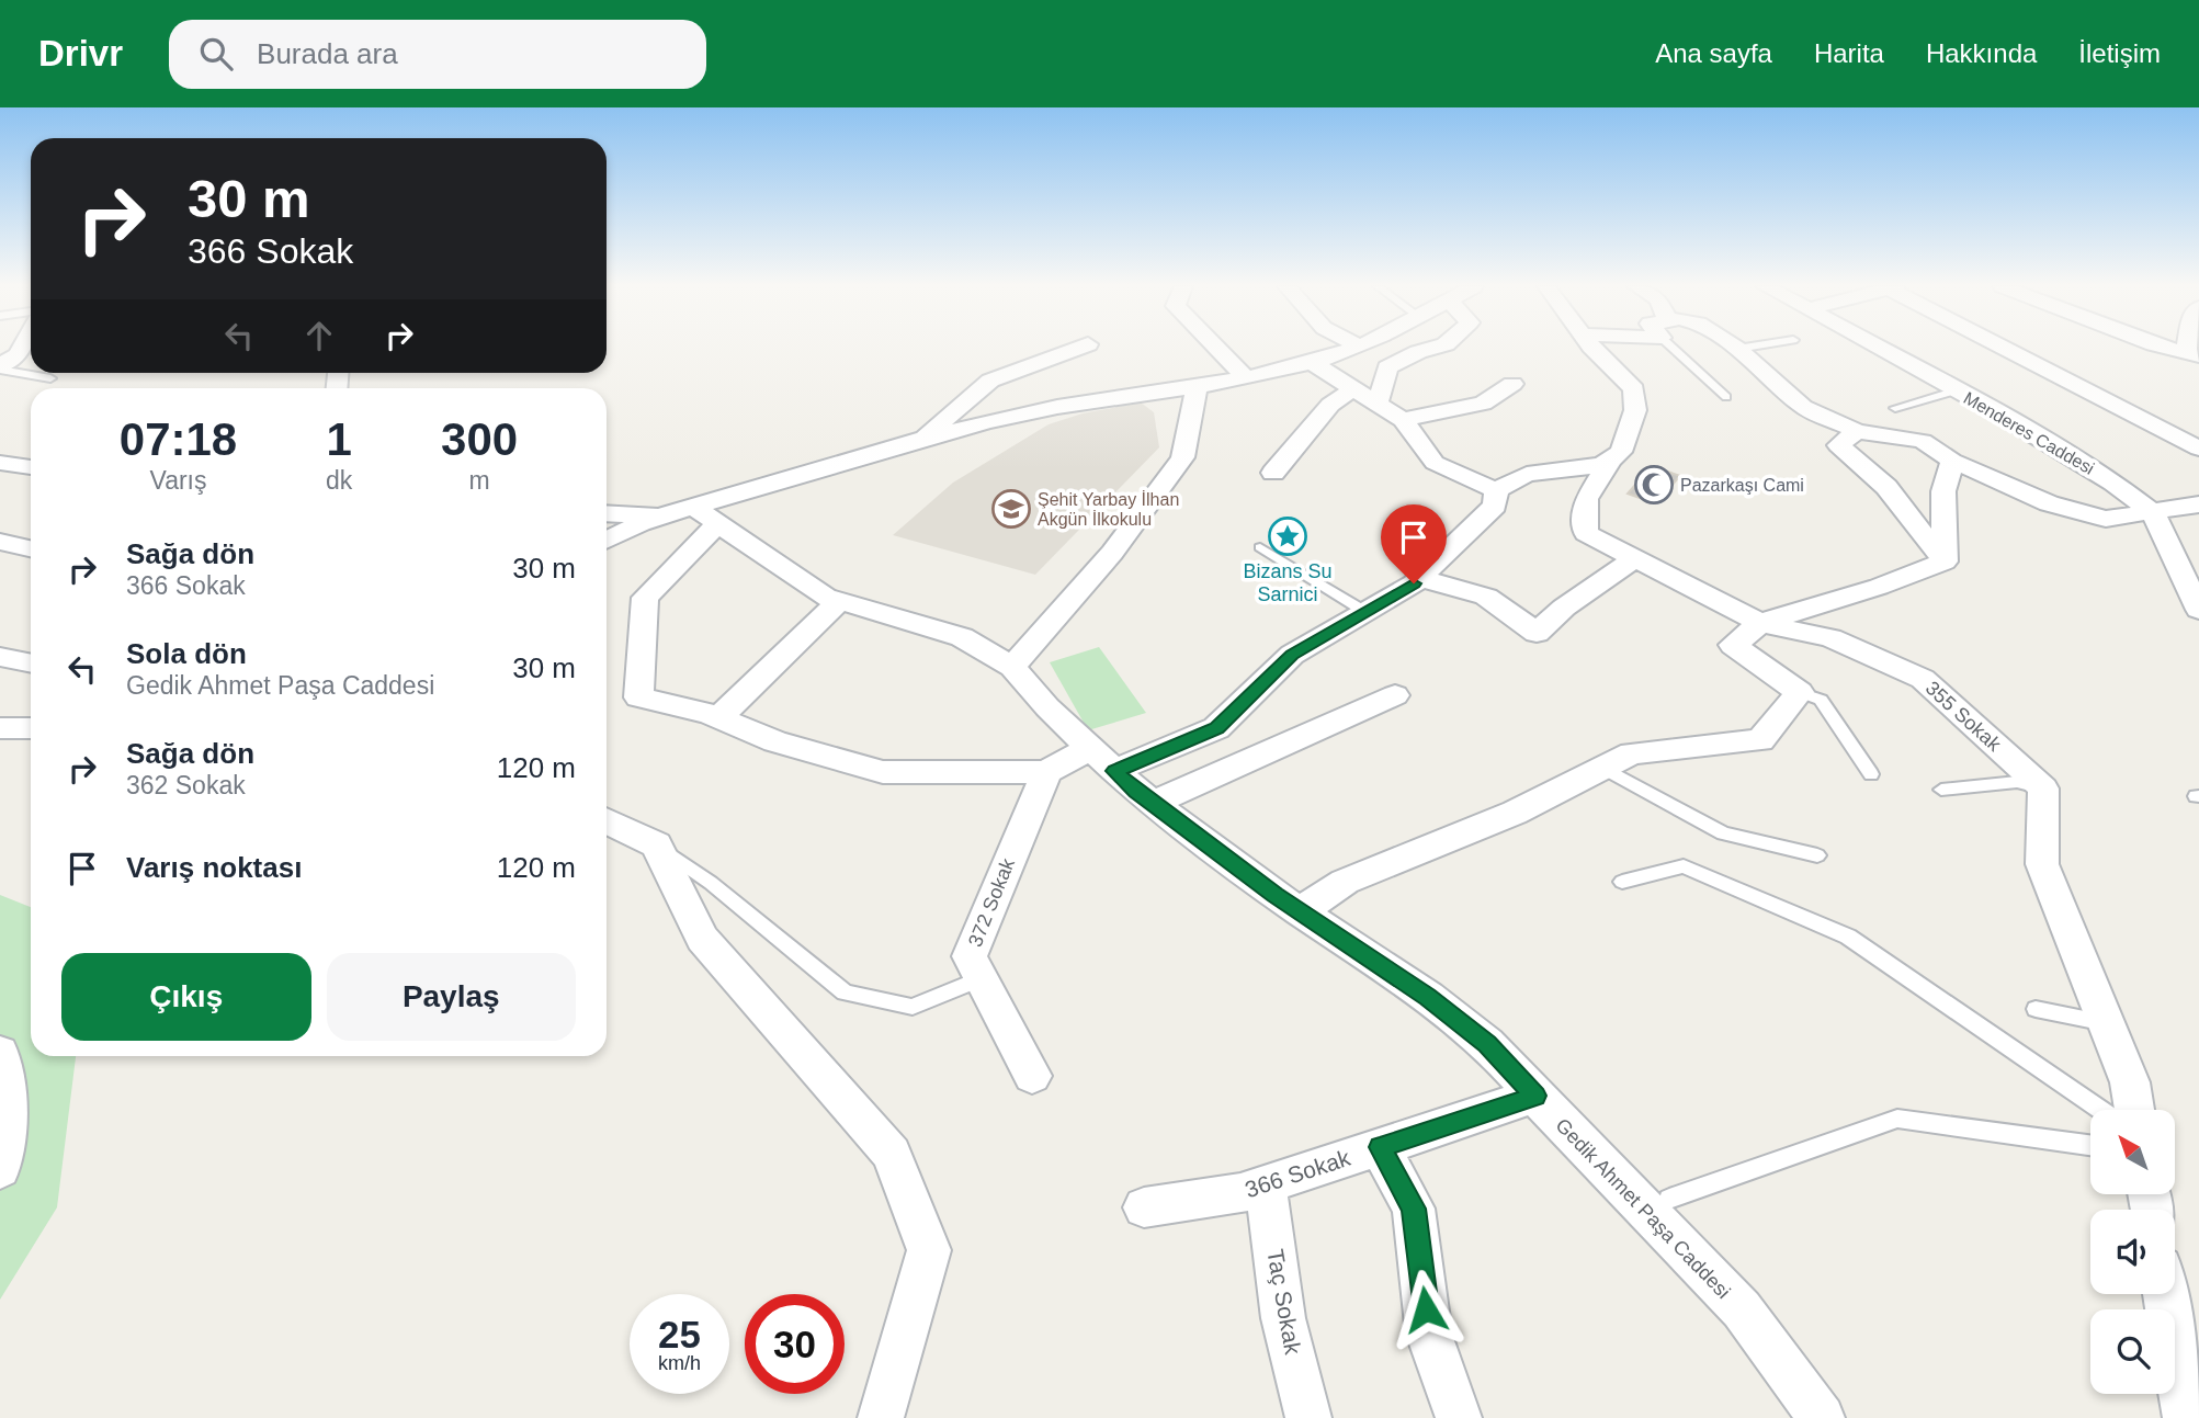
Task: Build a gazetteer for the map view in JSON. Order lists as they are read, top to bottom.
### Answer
{
  "streets": {
    "street": [
      "Menderes Caddesi",
      "355 Sokak",
      "372 Sokak",
      "366 Sokak",
      "Gedik Ahmet Paşa Caddesi",
      "Taç Sokak"
    ]
  },
  "crossings": [
    ["366 Sokak", "Gedik Ahmet Paşa Caddesi"],
    ["366 Sokak", "Taç Sokak"]
  ],
  "places": {
    "mosque": ["Pazarkaşı Cami"],
    "school or university": ["Şehit Yarbay İlhan Akgün İlkokulu"],
    "place": ["Bizans Su Sarnici"]
  },
  "north": "top left",
  "page": {
    "header": "Drivr",
    "search": "Burada ara",
    "nav": [
      "Ana sayfa",
      "Harita",
      "Hakkında",
      "İletişim"
    ],
    "turn": ["30 m", "366 Sokak"],
    "eta": [
      "07:18",
      "Varış",
      "1",
      "dk",
      "300",
      "m"
    ],
    "list": [
      {
        "name": "Sağa dön",
        "note": "366 Sokak",
        "value": "30 m"
      },
      {
        "name": "Sola dön",
        "note": "Gedik Ahmet Paşa Caddesi",
        "value": "30 m"
      },
      {
        "name": "Sağa dön",
        "note": "362 Sokak",
        "value": "120 m"
      },
      {
        "name": "Varış noktası",
        "value": "120 m"
      }
    ],
    "buttons": ["Çıkış", "Paylaş"],
    "speed": "25 km/h",
    "limit": "30"
  }
}
